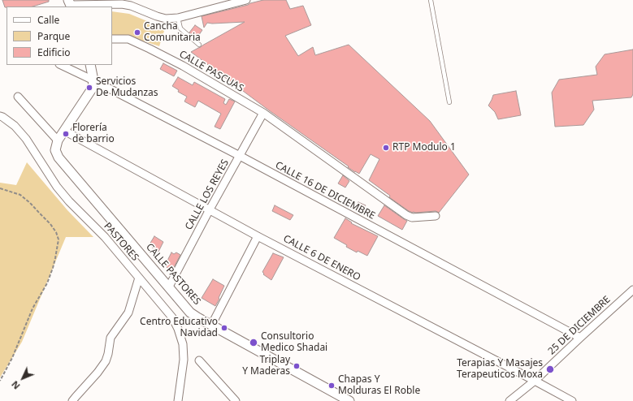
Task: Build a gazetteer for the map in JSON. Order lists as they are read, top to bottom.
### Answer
{
  "streets": {
    "street": [
      "CALLE PASCUAS",
      "CALLE 16 DE DICIEMBRE",
      "CALLE LOS REYES",
      "PASTORES",
      "CALLE 6 DE ENERO",
      "CALLE PASTORES",
      "25 DE DICIEMBRE"
    ]
  },
  "crossings": [
    ["CALLE PASCUAS", "CALLE LOS REYES"],
    ["CALLE 16 DE DICIEMBRE", "CALLE LOS REYES"],
    ["CALLE 16 DE DICIEMBRE", "25 DE DICIEMBRE"],
    ["CALLE LOS REYES", "CALLE 6 DE ENERO"],
    ["CALLE LOS REYES", "CALLE PASTORES"],
    ["CALLE 6 DE ENERO", "25 DE DICIEMBRE"]
  ],
  "places": [
    "Cancha Comunitaria",
    "Servicios De Mudanzas",
    "Florería de barrio",
    "RTP Modulo 1",
    "Centro Educativo Navidad",
    "Consultorio Medico Shadai",
    "Triplay Y Maderas",
    "Terapias Y Masajes Terapeuticos Moxa",
    "Chapas Y Molduras El Roble"
  ],
  "legend": ["Calle", "Parque", "Edificio"],
  "north": "bottom left"
}
